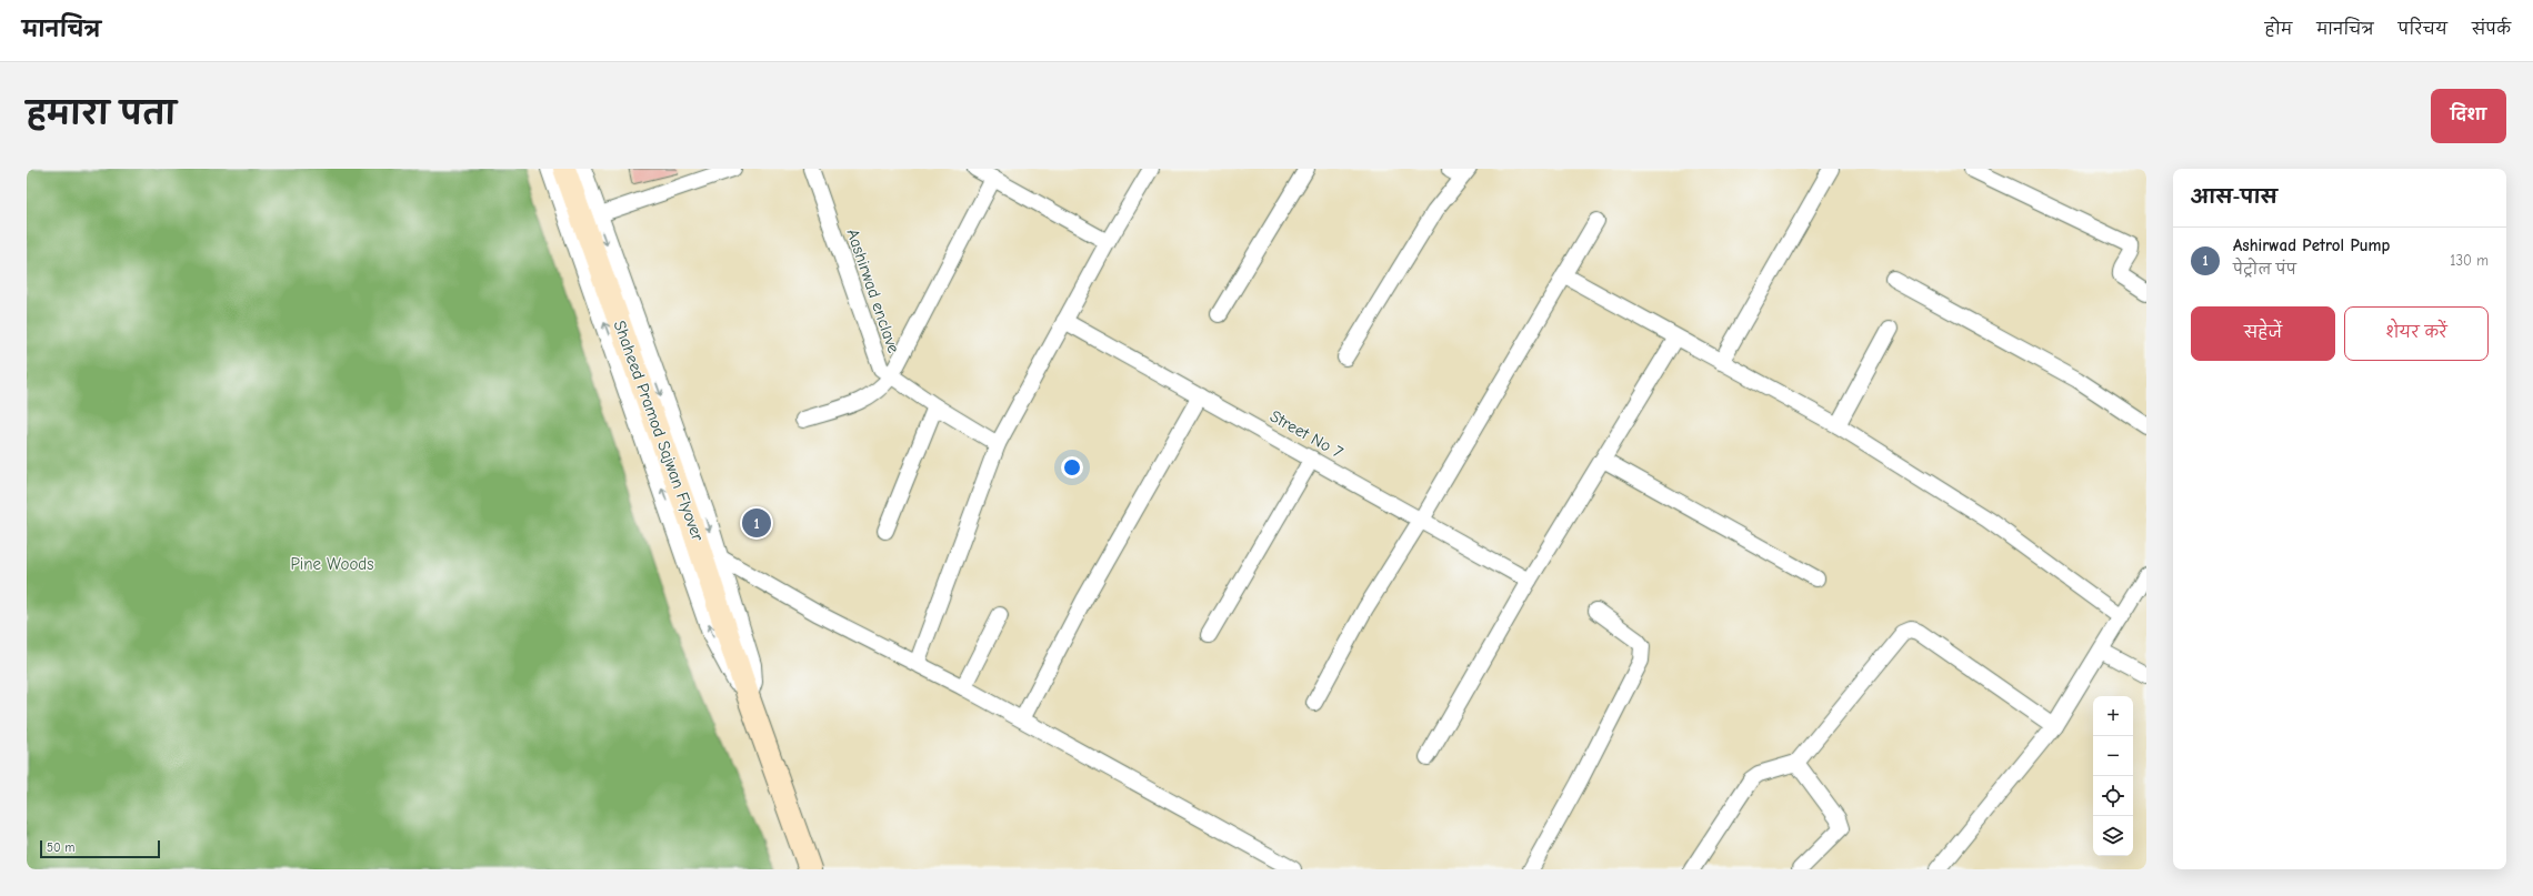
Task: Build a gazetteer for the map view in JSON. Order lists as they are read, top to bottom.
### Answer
{
  "streets": {
    "main road": ["Shaheed Pramod Sajwan Flyover"],
    "street": ["Aashirwad enclave", "Street No 7"]
  },
  "parks": ["Pine Woods"],
  "scale_bar": "50 m",
  "page": {
    "header": "मानचित्र",
    "nav": [
      "होम",
      "मानचित्र",
      "परिचय",
      "संपर्क"
    ],
    "title": "हमारा पता",
    "buttons": [
      "दिशा",
      ["सहेजें", "शेयर करें"]
    ],
    "heading": "आस-पास",
    "list": [
      {
        "mark": "1",
        "name": "Ashirwad Petrol Pump",
        "note": "पेट्रोल पंप",
        "value": "130 m"
      }
    ],
    "pins": "1",
    "map_buttons": ["+", "−"],
    "scale": "50 m"
  }
}
